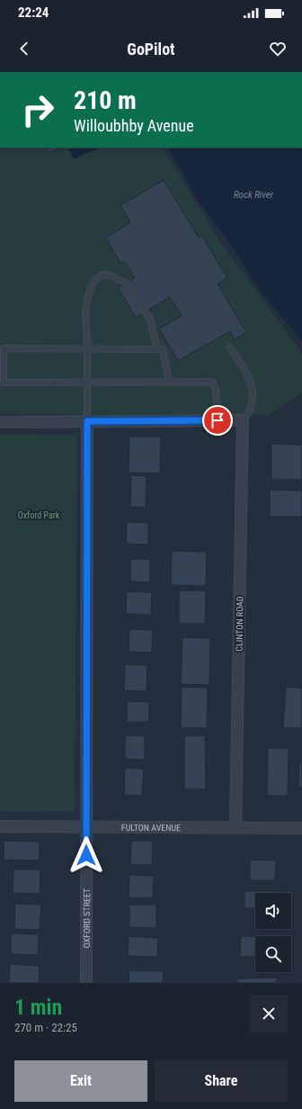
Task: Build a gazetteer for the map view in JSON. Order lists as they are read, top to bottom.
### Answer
{
  "streets": {
    "street": ["CLINTON ROAD", "FULTON AVENUE", "OXFORD STREET"]
  },
  "crossings": [
    ["CLINTON ROAD", "FULTON AVENUE"],
    ["FULTON AVENUE", "OXFORD STREET"]
  ],
  "water": ["Rock River"],
  "parks": ["Oxford Park"],
  "page": {
    "status": "22:24",
    "header": "GoPilot",
    "turn": ["210 m", "Willoubhby Avenue"],
    "heading": ["1 min", "270 m · 22:25"],
    "buttons": ["Exit", "Share"]
  }
}
